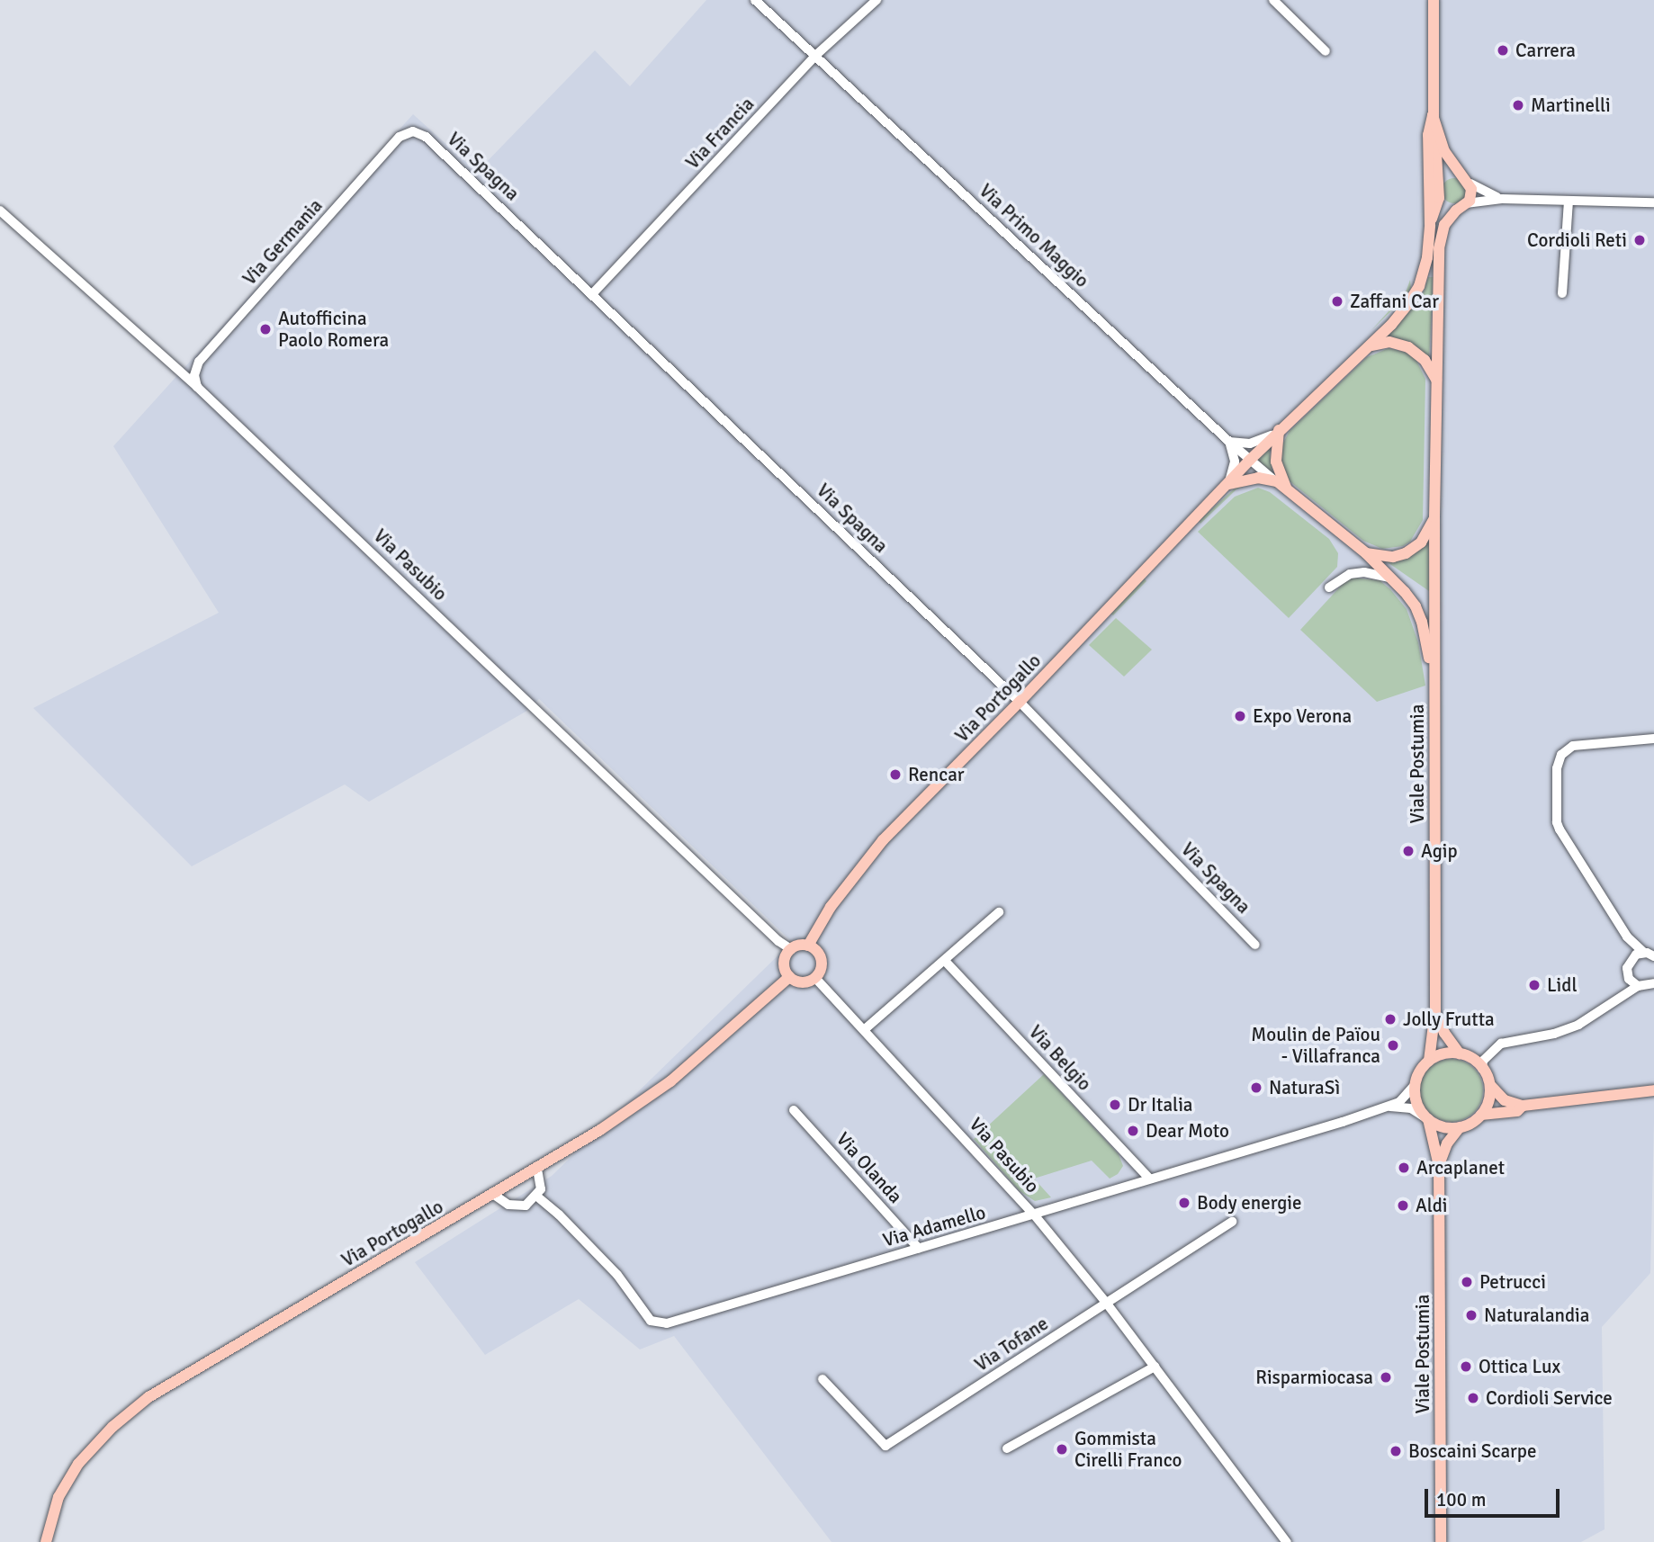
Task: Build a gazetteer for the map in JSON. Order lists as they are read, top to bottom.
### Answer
{
  "streets": {
    "main road": ["Via Portogallo", "Viale Postumia"],
    "street": [
      "Via Francia",
      "Via Spagna",
      "Via Primo Maggio",
      "Via Germania",
      "Via Pasubio",
      "Via Belgio",
      "Via Olanda",
      "Via Adamello",
      "Via Tofane"
    ]
  },
  "crossings": [
    ["Via Francia", "Via Spagna"],
    ["Via Francia", "Via Primo Maggio"],
    ["Via Spagna", "Via Germania"],
    ["Via Spagna", "Via Portogallo"],
    ["Via Primo Maggio", "Via Portogallo"],
    ["Via Germania", "Via Pasubio"],
    ["Via Pasubio", "Via Portogallo"],
    ["Via Pasubio", "Via Adamello"],
    ["Via Pasubio", "Via Tofane"],
    ["Via Portogallo", "Viale Postumia"],
    ["Viale Postumia", "Via Adamello"],
    ["Via Belgio", "Via Adamello"],
    ["Via Olanda", "Via Adamello"]
  ],
  "places": [
    "Carrera",
    "Martinelli",
    "Cordioli Reti",
    "Zaffani Car",
    "Autofficina Paolo Romera",
    "Expo Verona",
    "Rencar",
    "Agip",
    "Lidl",
    "Jolly Frutta",
    "Moulin de Païou - Villafranca",
    "NaturaSì",
    "Dr Italia",
    "Dear Moto",
    "Arcaplanet",
    "Body energie",
    "Aldi",
    "Petrucci",
    "Naturalandia",
    "Ottica Lux",
    "Risparmiocasa",
    "Cordioli Service",
    "Gommista Cirelli Franco",
    "Boscaini Scarpe"
  ],
  "scale_bar": "100 m"
}
